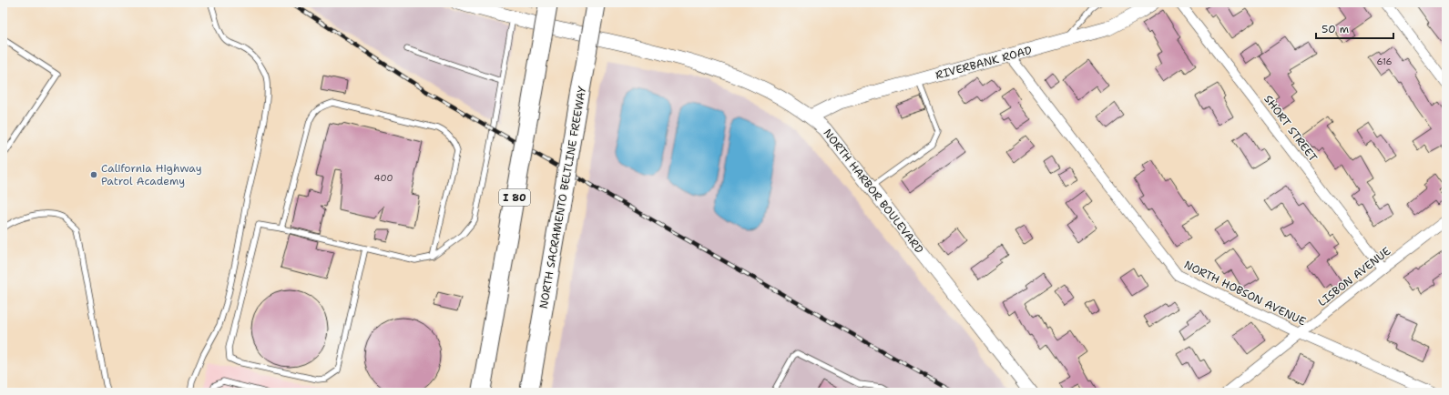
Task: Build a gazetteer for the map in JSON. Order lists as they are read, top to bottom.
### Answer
{
  "streets": {
    "highway": ["I 80", "NORTH SACRAMENTO BELTLINE FREEWAY"],
    "main road": ["RIVERBANK ROAD", "NORTH HARBOR BOULEVARD"],
    "street": ["SHORT STREET", "LISBON AVENUE", "NORTH HOBSON AVENUE"]
  },
  "crossings": [
    ["RIVERBANK ROAD", "NORTH HARBOR BOULEVARD"],
    ["RIVERBANK ROAD", "NORTH HOBSON AVENUE"],
    ["SHORT STREET", "LISBON AVENUE"],
    ["LISBON AVENUE", "NORTH HOBSON AVENUE"]
  ],
  "places": ["California Highway Patrol Academy"],
  "house_numbers": ["616", "400"],
  "scale_bar": "50 m"
}
